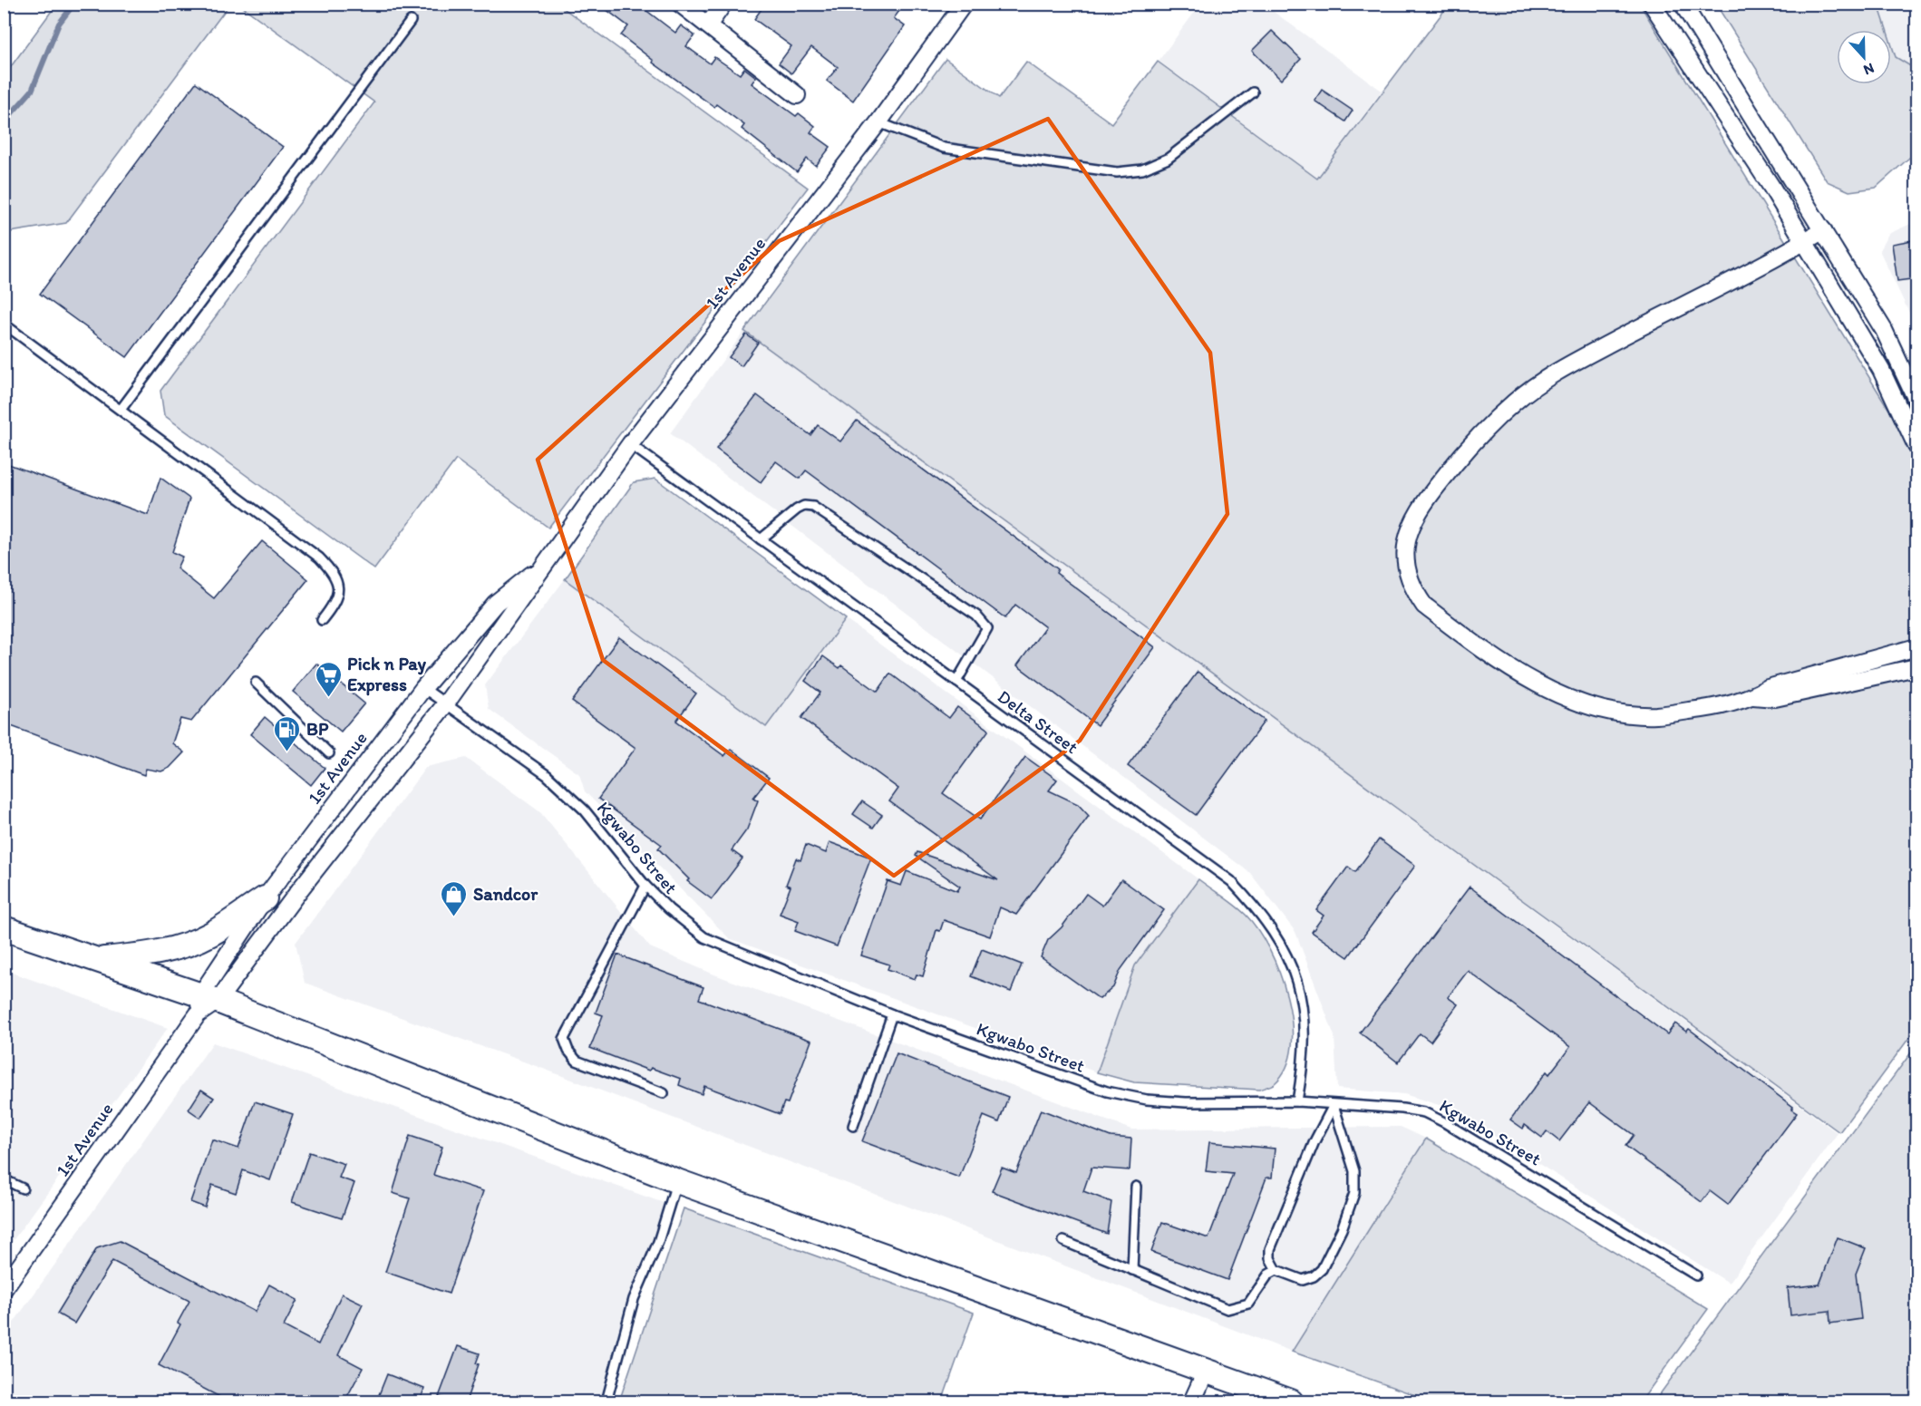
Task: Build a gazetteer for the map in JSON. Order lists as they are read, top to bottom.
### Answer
{
  "streets": {
    "street": ["1st Avenue"],
    "lane": ["Delta Street", "Kgwabo Street"]
  },
  "crossings": [
    ["1st Avenue", "Delta Street"],
    ["1st Avenue", "Kgwabo Street"],
    ["Delta Street", "Kgwabo Street"]
  ],
  "places": {
    "supermarket": ["Pick n Pay Express"],
    "fuel station": ["BP"],
    "shop": ["Sandcor"]
  },
  "north": "bottom"
}
